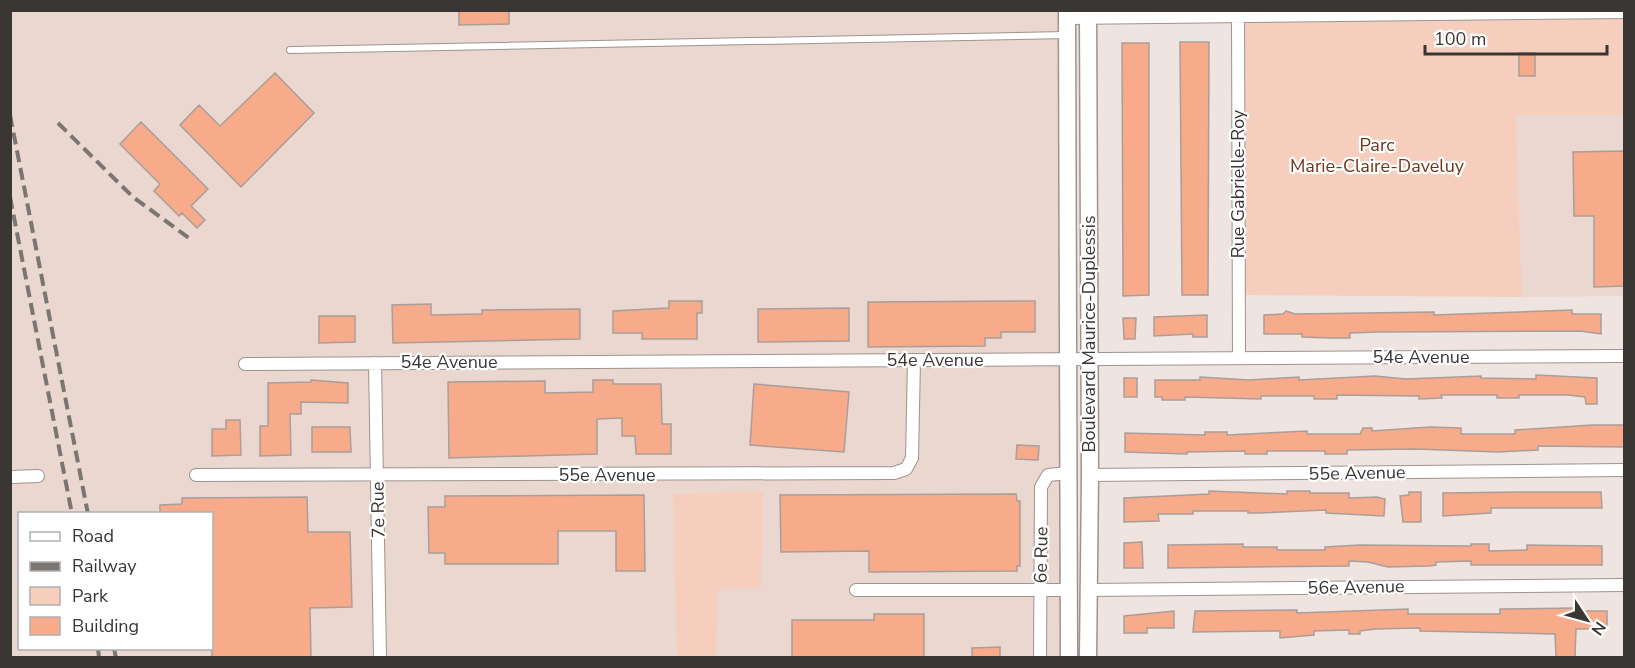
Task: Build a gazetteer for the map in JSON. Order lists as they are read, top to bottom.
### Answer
{
  "streets": {
    "street": [
      "Rue Gabrielle-Roy",
      "Boulevard Maurice-Duplessis",
      "54e Avenue",
      "55e Avenue",
      "7e Rue",
      "6e Rue",
      "56e Avenue"
    ]
  },
  "crossings": [
    ["Rue Gabrielle-Roy", "54e Avenue"],
    ["Boulevard Maurice-Duplessis", "54e Avenue"],
    ["Boulevard Maurice-Duplessis", "55e Avenue"],
    ["Boulevard Maurice-Duplessis", "6e Rue"],
    ["Boulevard Maurice-Duplessis", "56e Avenue"],
    ["54e Avenue", "55e Avenue"],
    ["54e Avenue", "7e Rue"],
    ["55e Avenue", "7e Rue"]
  ],
  "parks": ["Parc Marie-Claire-Daveluy"],
  "legend": [
    "Road",
    "Railway",
    "Park",
    "Building"
  ],
  "scale_bar": "100 m",
  "north": "bottom right"
}
